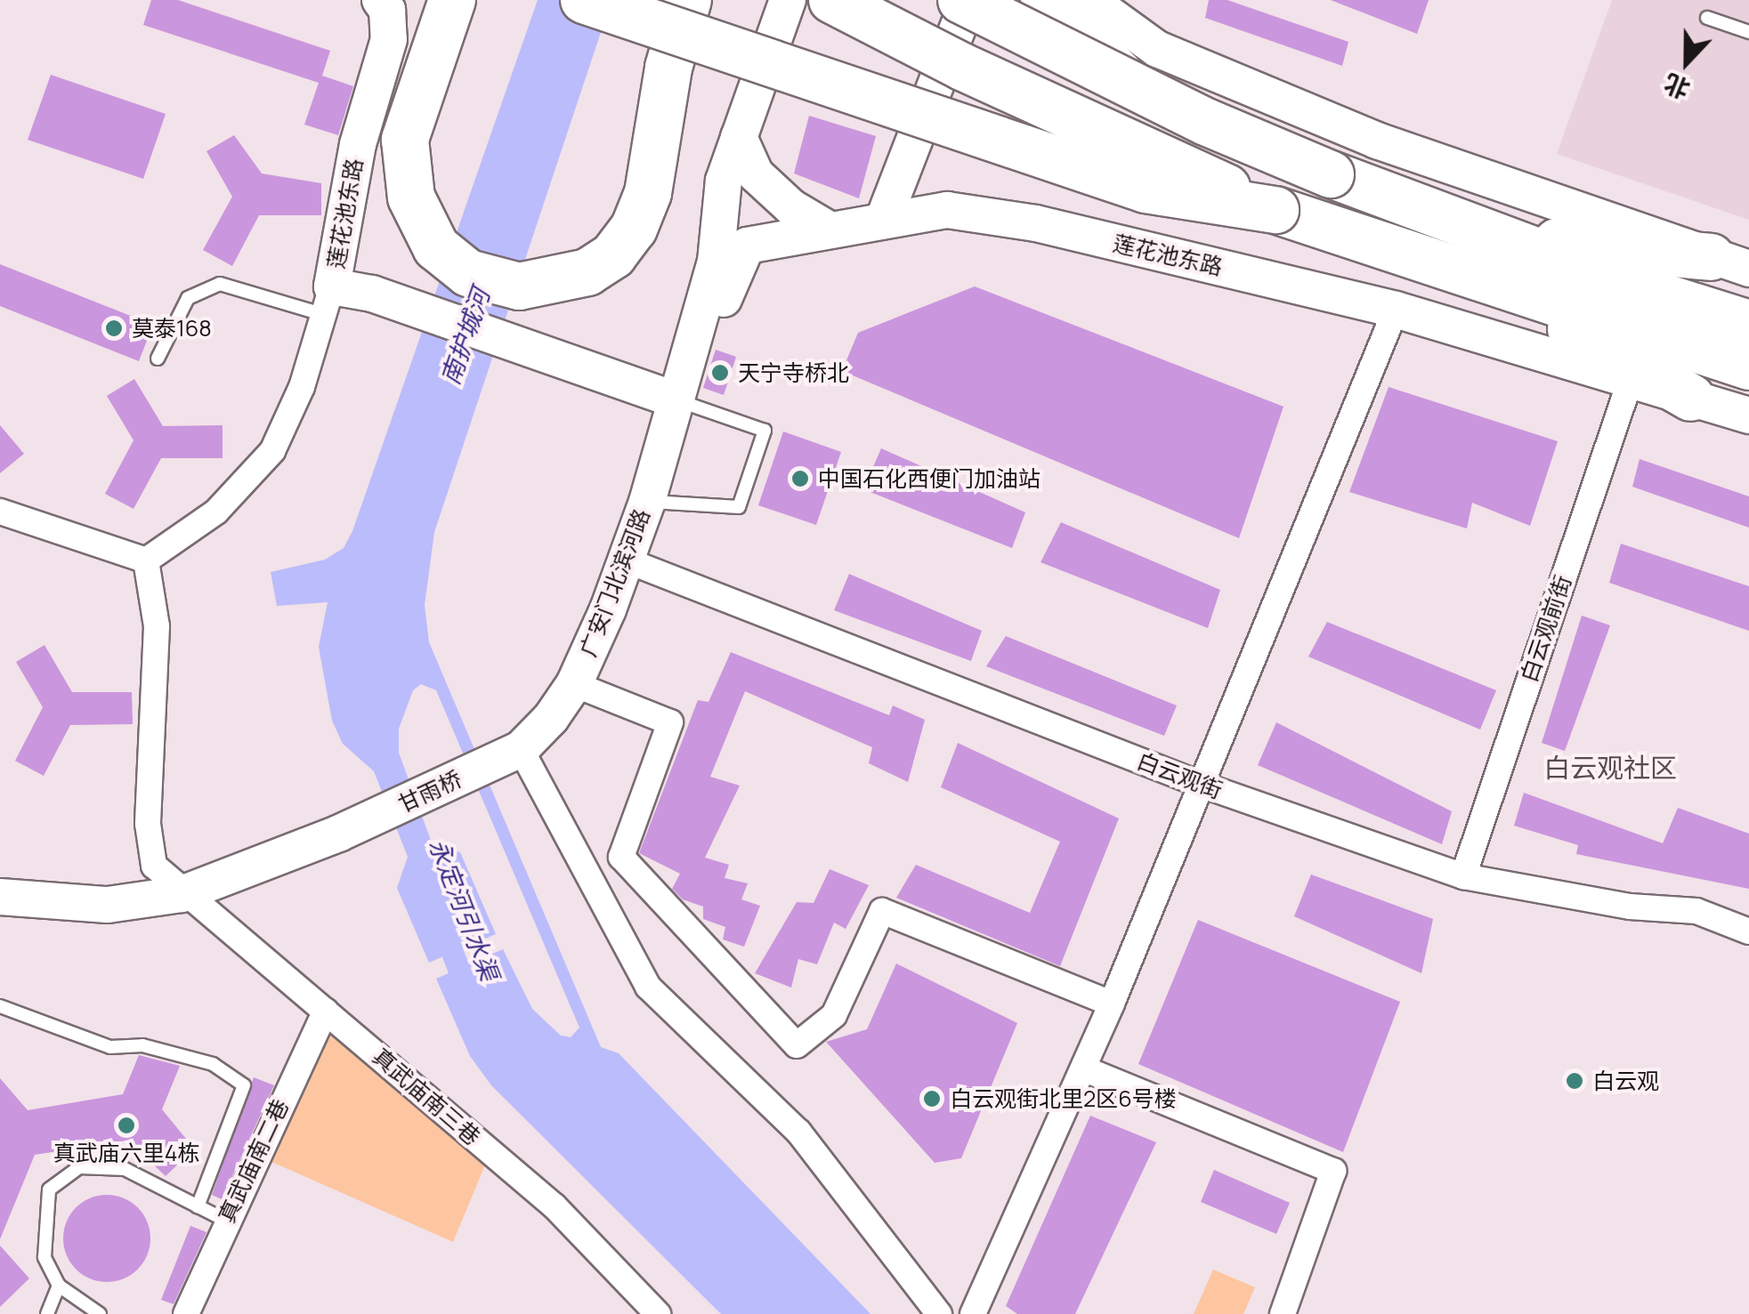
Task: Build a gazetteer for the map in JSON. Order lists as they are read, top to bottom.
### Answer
{
  "streets": {
    "street": [
      "莲花池东路",
      "广安门北滨河路",
      "白云观前街",
      "白云观街",
      "甘雨桥",
      "真武庙南三巷",
      "真武庙南二巷"
    ]
  },
  "crossings": [
    ["莲花池东路", "广安门北滨河路"],
    ["莲花池东路", "白云观前街"],
    ["广安门北滨河路", "白云观街"],
    ["广安门北滨河路", "甘雨桥"],
    ["白云观前街", "白云观街"],
    ["甘雨桥", "真武庙南三巷"],
    ["真武庙南三巷", "真武庙南二巷"]
  ],
  "districts": ["白云观社区"],
  "water": ["南护城河", "永定河引水渠"],
  "places": [
    "莫泰168",
    "天宁寺桥北",
    "中国石化西便门加油站",
    "白云观",
    "白云观街北里2区6号楼",
    "真武庙六里4栋"
  ],
  "north": "bottom"
}
